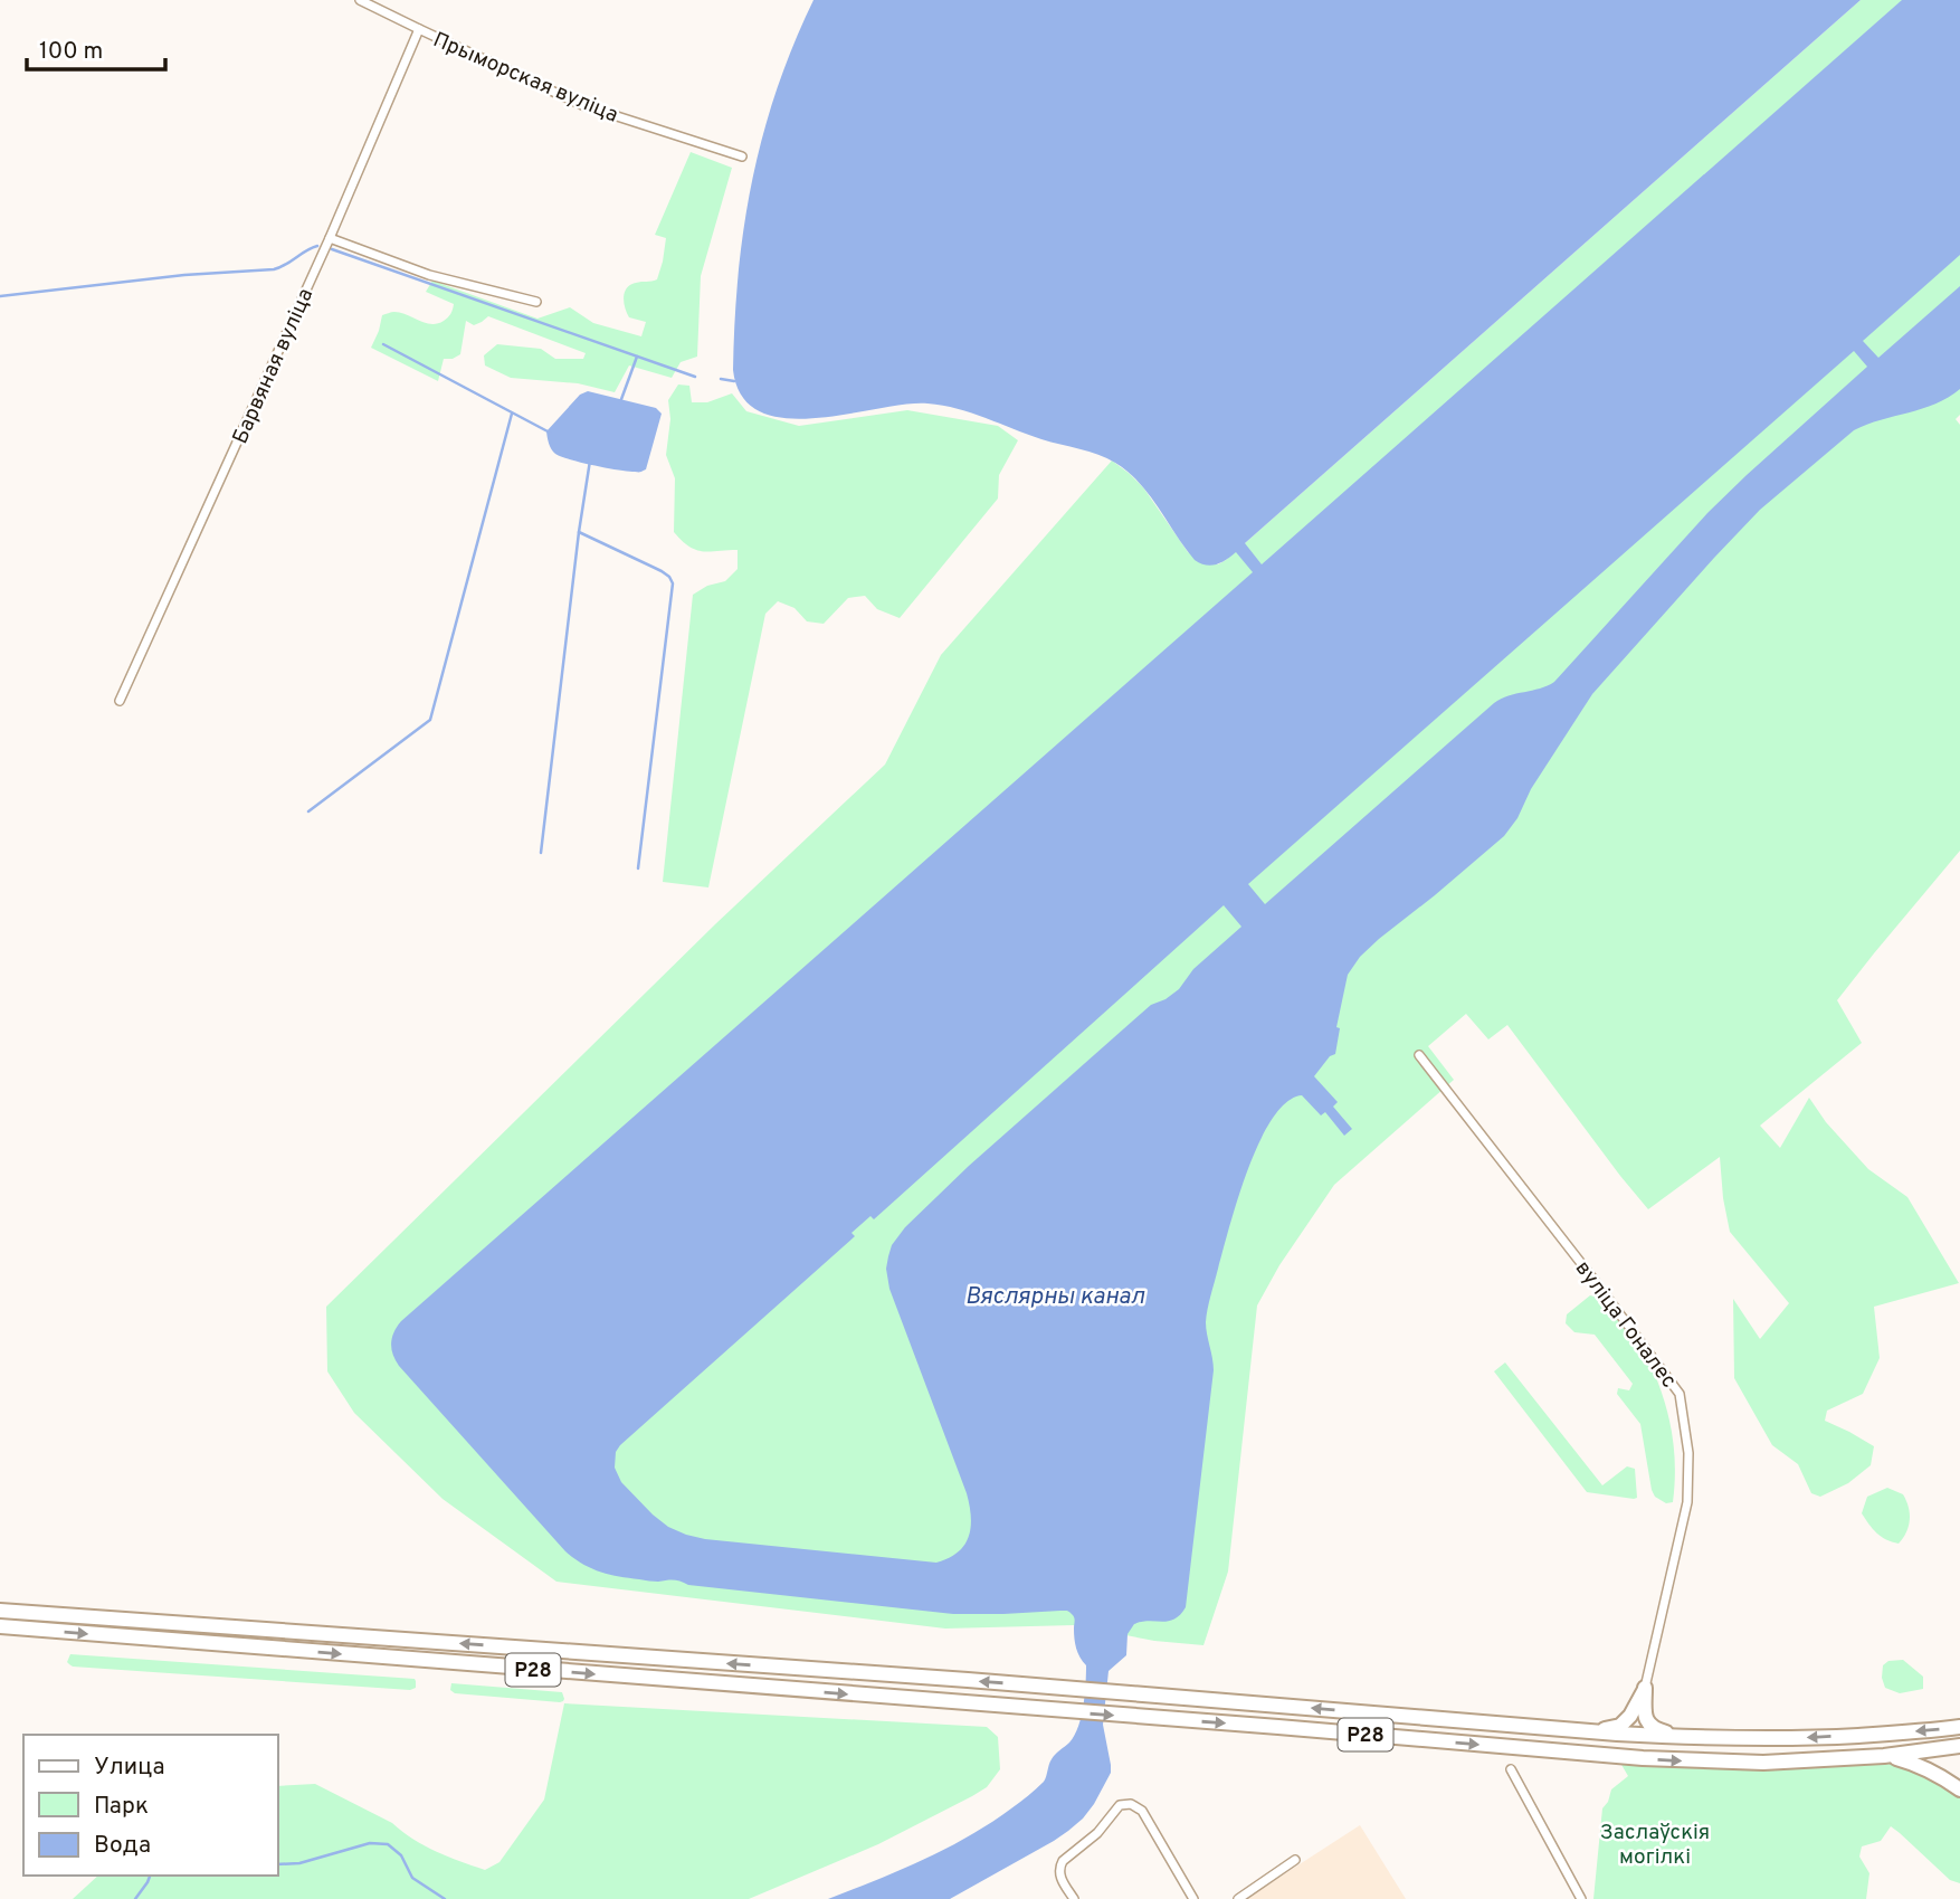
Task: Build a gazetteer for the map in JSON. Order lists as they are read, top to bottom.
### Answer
{
  "streets": {
    "highway": ["Р28"],
    "street": ["Прыморская вуліца", "Барвяная вуліца", "вуліца Гоналес"]
  },
  "crossings": [
    ["Прыморская вуліца", "Барвяная вуліца"]
  ],
  "water": ["Вяслярны канал"],
  "parks": ["Заслаўскія могілкі"],
  "legend": ["Улица", "Парк", "Вода"],
  "scale_bar": "100 m"
}
